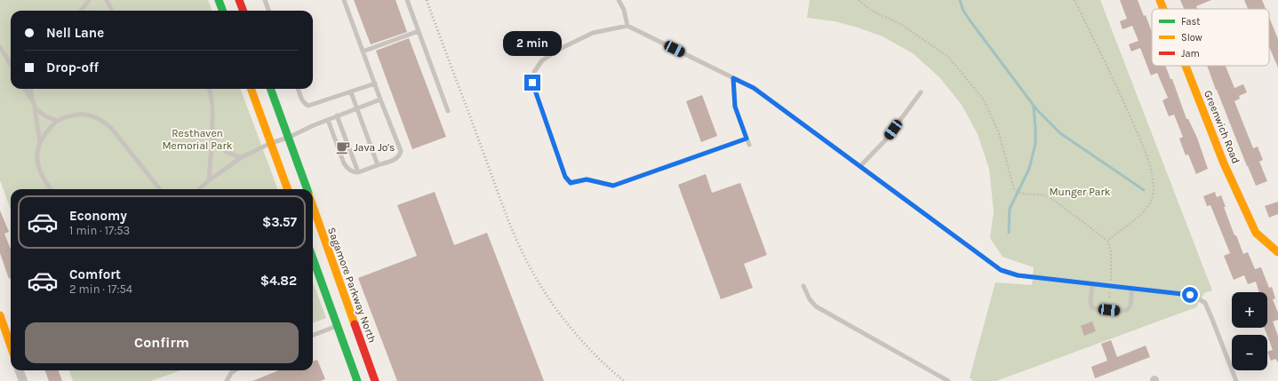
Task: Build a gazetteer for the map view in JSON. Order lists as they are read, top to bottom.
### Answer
{
  "streets": {
    "main road": ["Greenwich Road", "Sagamore Parkway North"]
  },
  "parks": ["Resthaven Memorial Park", "Munger Park"],
  "places": {
    "cafe": ["Java Jo's"]
  },
  "legend": ["Fast", "Slow", "Jam"],
  "page": {
    "banner": ["Nell Lane", "Drop-off"],
    "bubble": "2 min",
    "list": [
      {
        "name": "Economy",
        "note": "1 min · 17:53",
        "value": "$3.57"
      },
      {
        "name": "Comfort",
        "note": "2 min · 17:54",
        "value": "$4.82"
      }
    ],
    "map_buttons": ["+", "−"],
    "buttons": "Confirm"
  }
}
